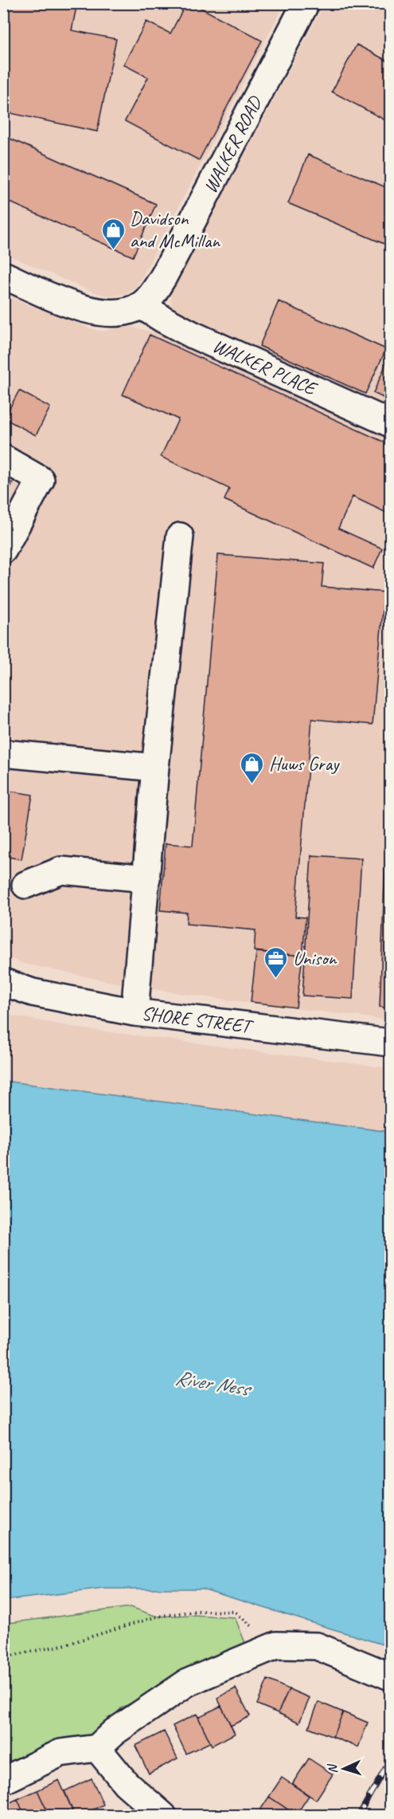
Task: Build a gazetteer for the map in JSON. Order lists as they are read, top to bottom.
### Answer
{
  "streets": {
    "street": ["WALKER ROAD", "WALKER PLACE", "SHORE STREET"]
  },
  "crossings": [
    ["WALKER ROAD", "WALKER PLACE"]
  ],
  "water": ["River Ness"],
  "places": {
    "shop": ["Davidson and McMillan", "Huws Gray"],
    "office": ["Unison"]
  },
  "north": "left"
}
